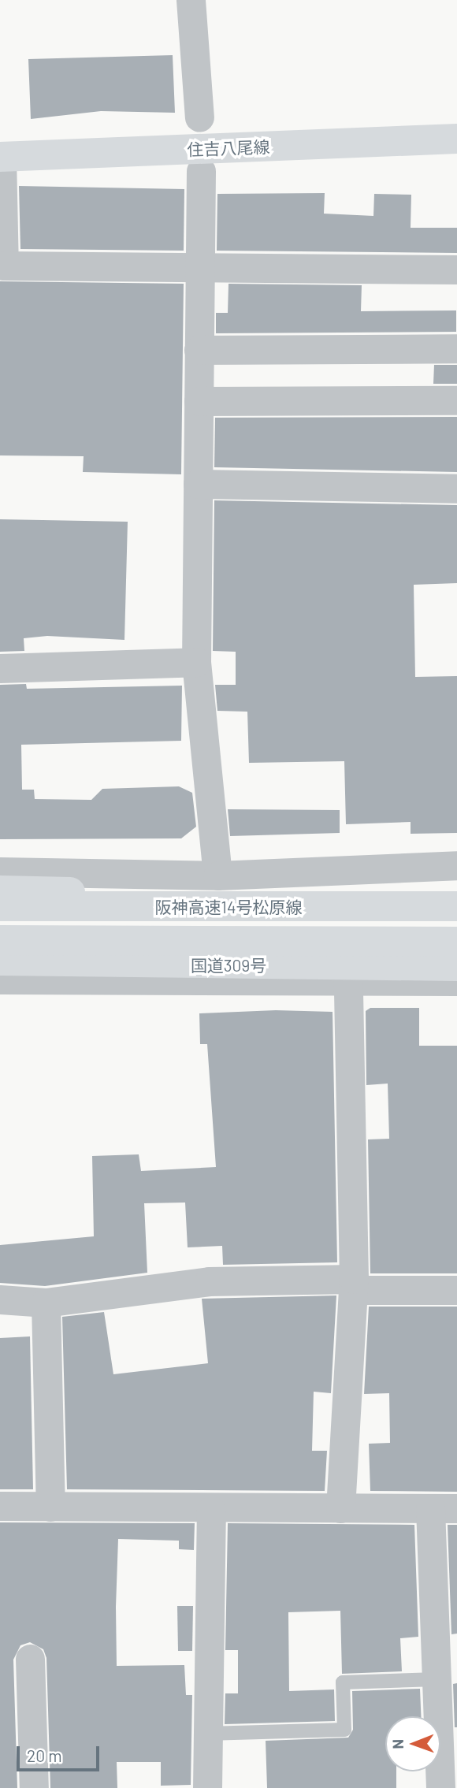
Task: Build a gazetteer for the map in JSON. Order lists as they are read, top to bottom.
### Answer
{
  "streets": {
    "main road": ["住吉八尾線", "阪神高速14号松原線", "国道309号"]
  },
  "scale_bar": "20 m",
  "north": "left"
}
